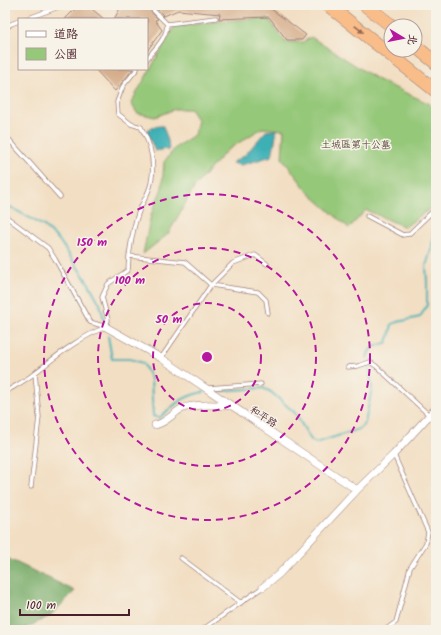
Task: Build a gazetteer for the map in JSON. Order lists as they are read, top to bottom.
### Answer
{
  "streets": {
    "street": ["和平路"]
  },
  "parks": ["土城區第十公墓"],
  "legend": ["道路", "公園"],
  "scale_bar": "100 m",
  "north": "right",
  "rings": ["150 m", "100 m", "50 m"]
}
